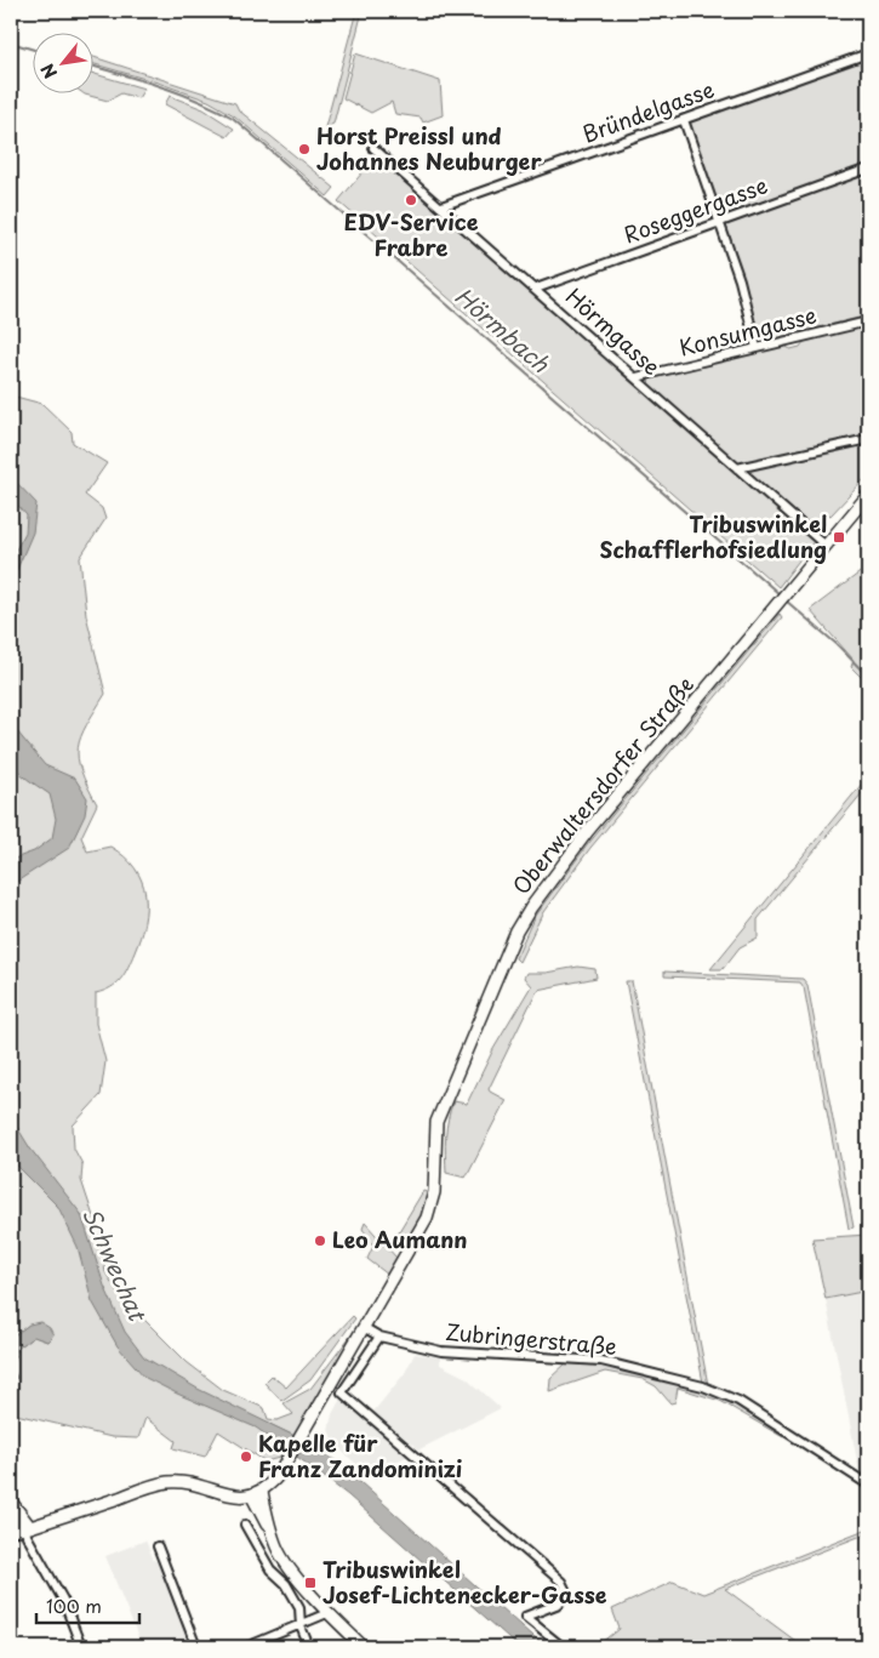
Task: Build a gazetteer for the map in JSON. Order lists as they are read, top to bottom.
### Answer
{
  "streets": {
    "street": [
      "Bründelgasse",
      "Roseggergasse",
      "Hörmgasse",
      "Konsumgasse",
      "Oberwaltersdorfer Straße",
      "Zubringerstraße"
    ]
  },
  "crossings": [
    ["Bründelgasse", "Hörmgasse"],
    ["Roseggergasse", "Hörmgasse"],
    ["Hörmgasse", "Konsumgasse"],
    ["Hörmgasse", "Oberwaltersdorfer Straße"],
    ["Oberwaltersdorfer Straße", "Zubringerstraße"]
  ],
  "water": ["Hörmbach", "Schwechat"],
  "places": {
    "other": [
      "Horst Preissl und Johannes Neuburger",
      "EDV-Service Frabre",
      "Leo Aumann",
      "Kapelle für Franz Zandominizi"
    ],
    "transit": ["Tribuswinkel Schafflerhofsiedlung", "Tribuswinkel Josef-Lichtenecker-Gasse"]
  },
  "scale_bar": "100 m",
  "north": "bottom left"
}
